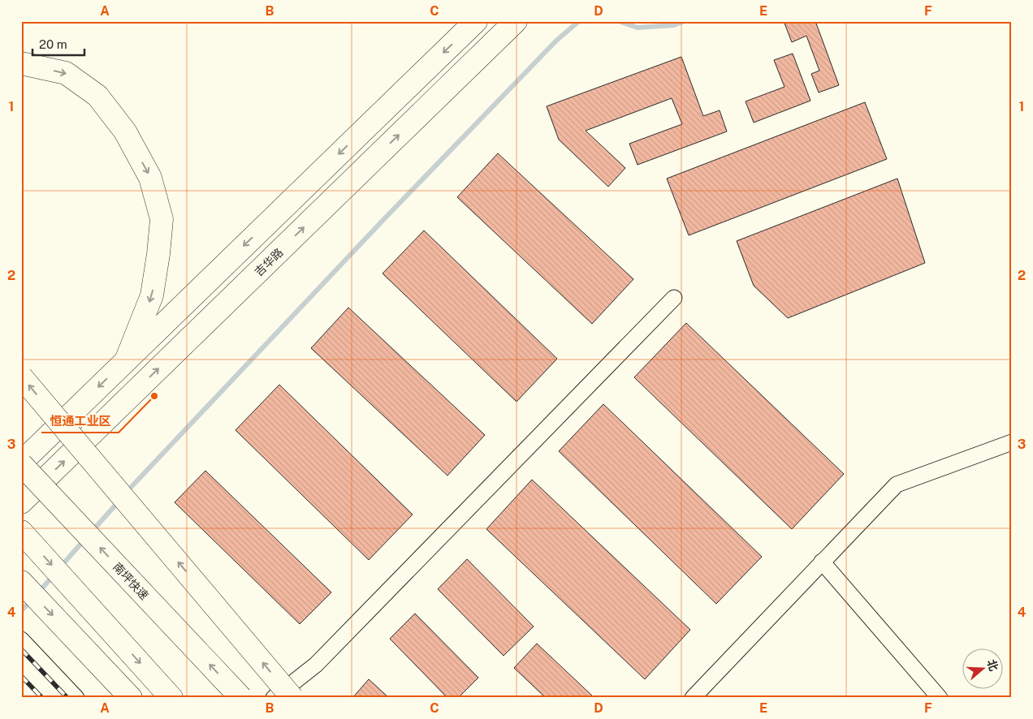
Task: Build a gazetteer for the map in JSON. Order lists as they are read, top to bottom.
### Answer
{
  "streets": {
    "main road": ["吉华路", "南坪快速"]
  },
  "places": ["恒通工业区"],
  "scale_bar": "20 m",
  "north": "right",
  "grid": {
    "columns": [
      "A",
      "B",
      "C",
      "D",
      "E",
      "F"
    ],
    "rows": [
      "1",
      "2",
      "3",
      "4"
    ]
  }
}
